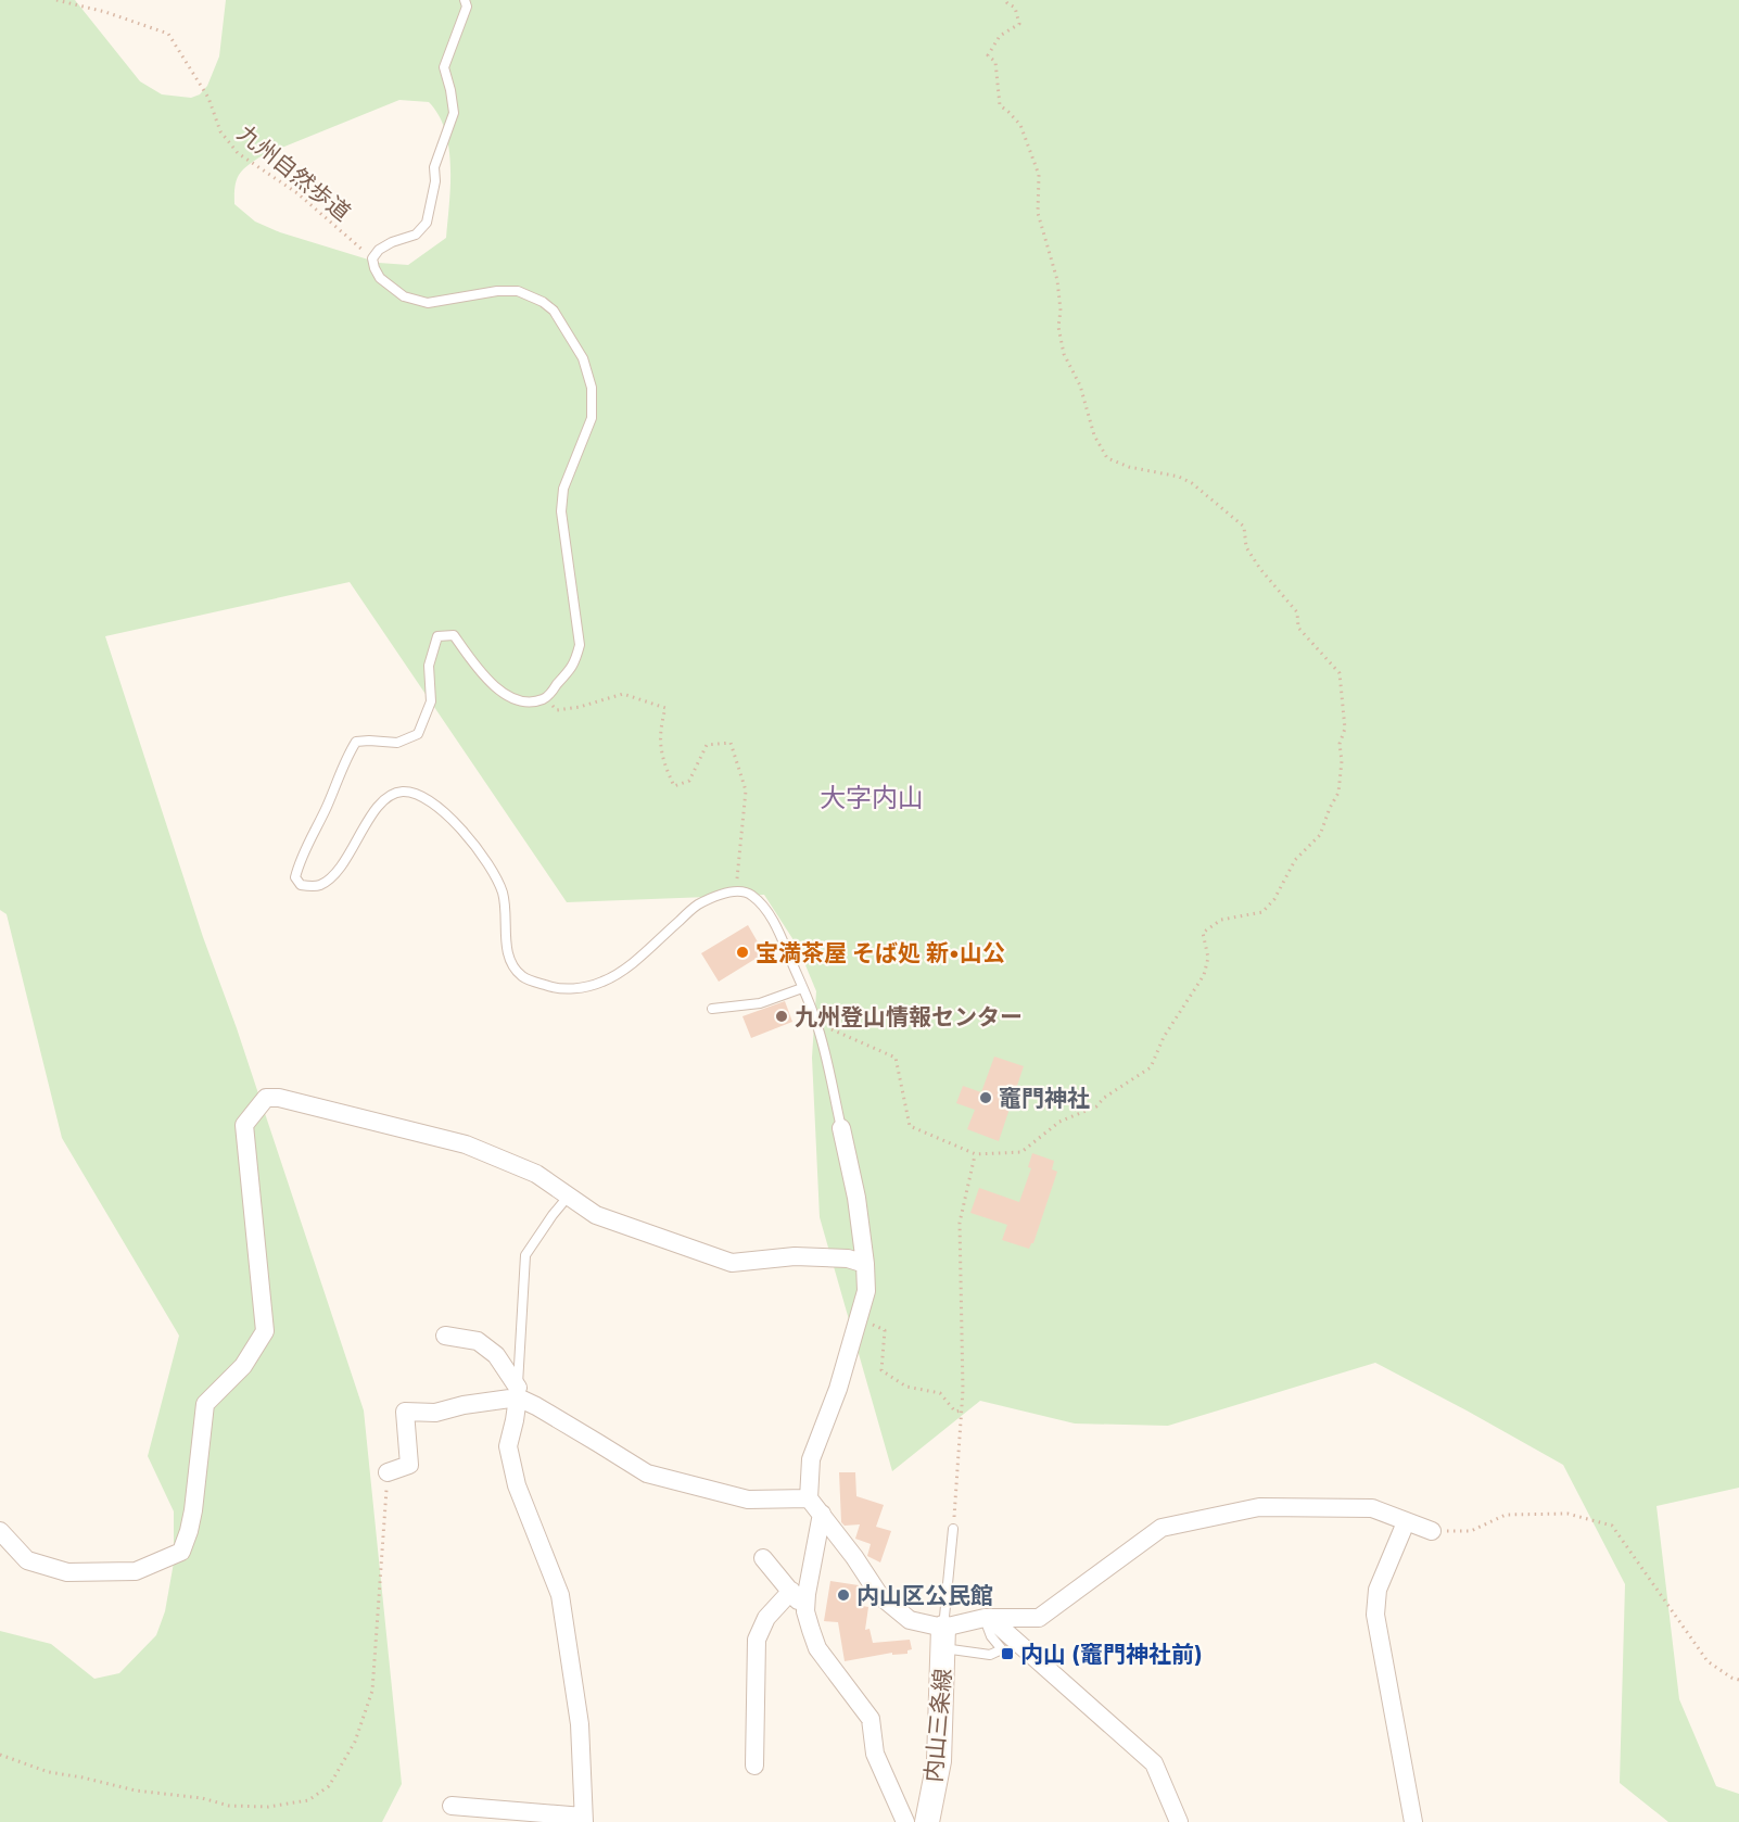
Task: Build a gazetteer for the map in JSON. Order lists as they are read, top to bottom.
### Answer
{
  "streets": {
    "main road": ["内山三条線"],
    "path": ["九州自然歩道"]
  },
  "districts": ["大字内山"],
  "places": {
    "other": [
      "宝満茶屋 そば処 新•山公",
      "九州登山情報センター",
      "竈門神社",
      "内山区公民館"
    ],
    "transit": ["内山 (竈門神社前)"]
  }
}
